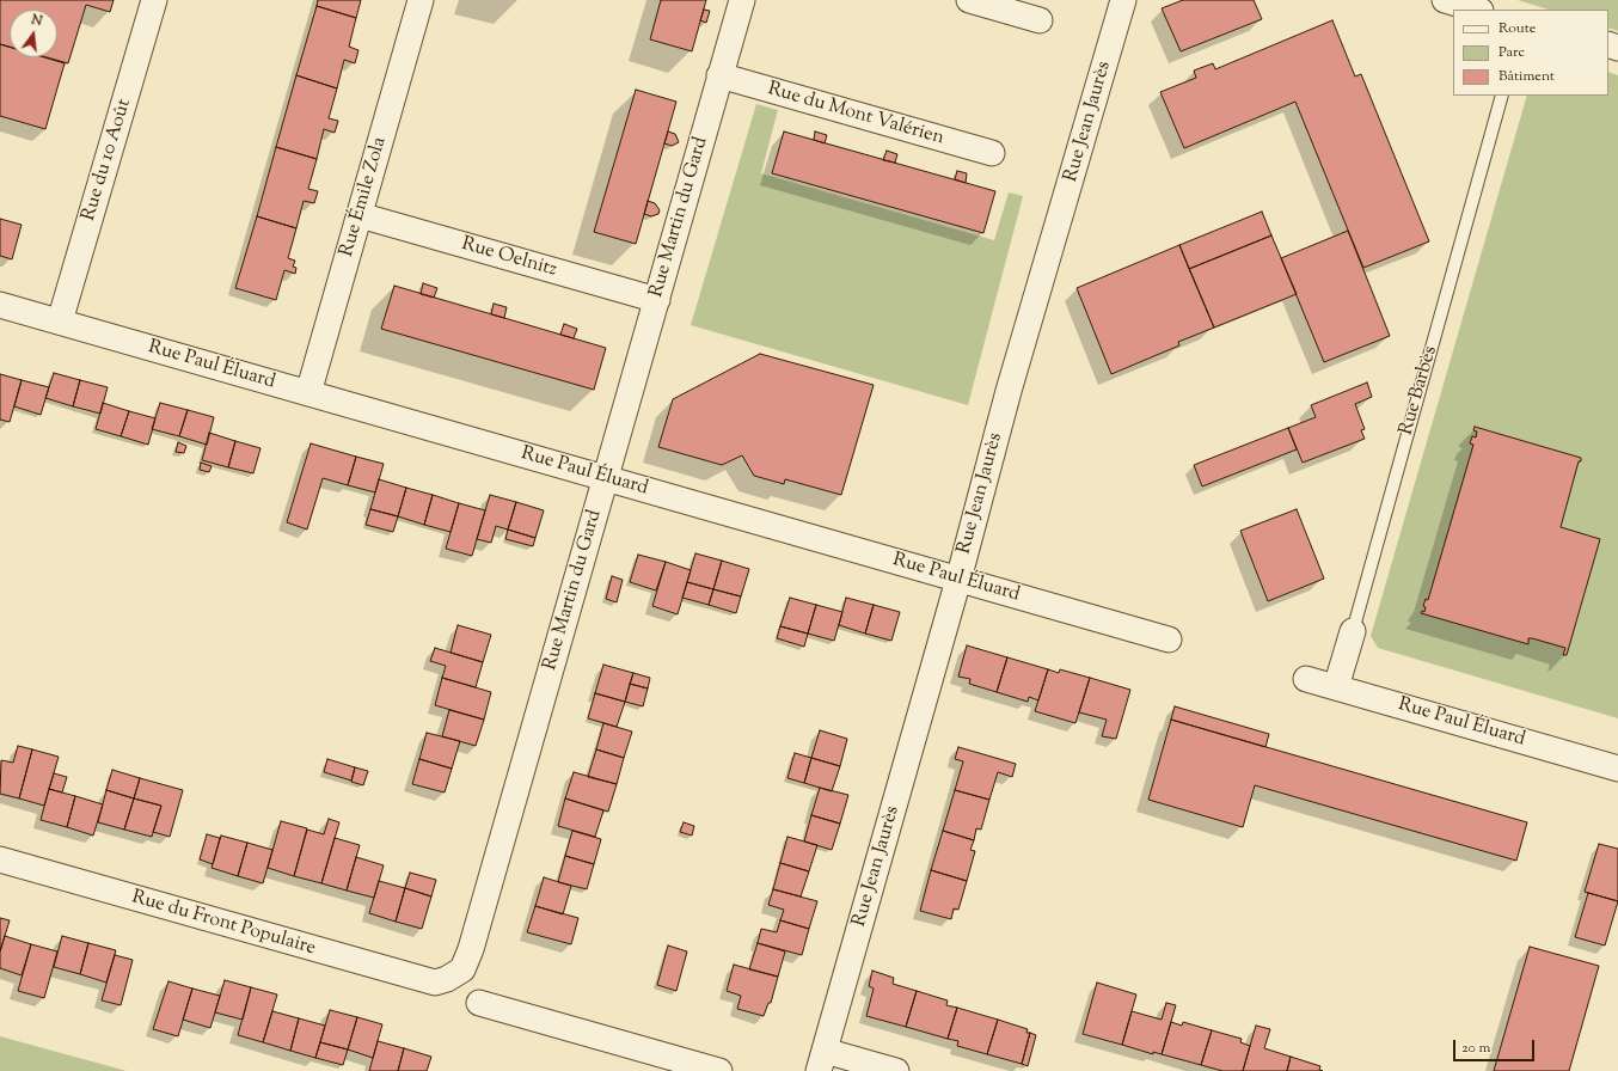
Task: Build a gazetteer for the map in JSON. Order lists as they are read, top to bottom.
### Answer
{
  "streets": {
    "street": [
      "Rue du Mont Valérien",
      "Rue Jean Jaurès",
      "Rue du 10 Août",
      "Rue Émile Zola",
      "Rue Martin du Gard",
      "Rue Oelnitz",
      "Rue Paul Éluard",
      "Rue Barbès",
      "Rue du Front Populaire"
    ]
  },
  "crossings": [
    ["Rue du Mont Valérien", "Rue Martin du Gard"],
    ["Rue Jean Jaurès", "Rue Paul Éluard"],
    ["Rue du 10 Août", "Rue Paul Éluard"],
    ["Rue Émile Zola", "Rue Oelnitz"],
    ["Rue Émile Zola", "Rue Paul Éluard"],
    ["Rue Martin du Gard", "Rue Oelnitz"],
    ["Rue Martin du Gard", "Rue Paul Éluard"],
    ["Rue Martin du Gard", "Rue du Front Populaire"],
    ["Rue Paul Éluard", "Rue Barbès"]
  ],
  "legend": ["Route", "Parc", "Bâtiment"],
  "scale_bar": "20 m",
  "north": "top"
}
